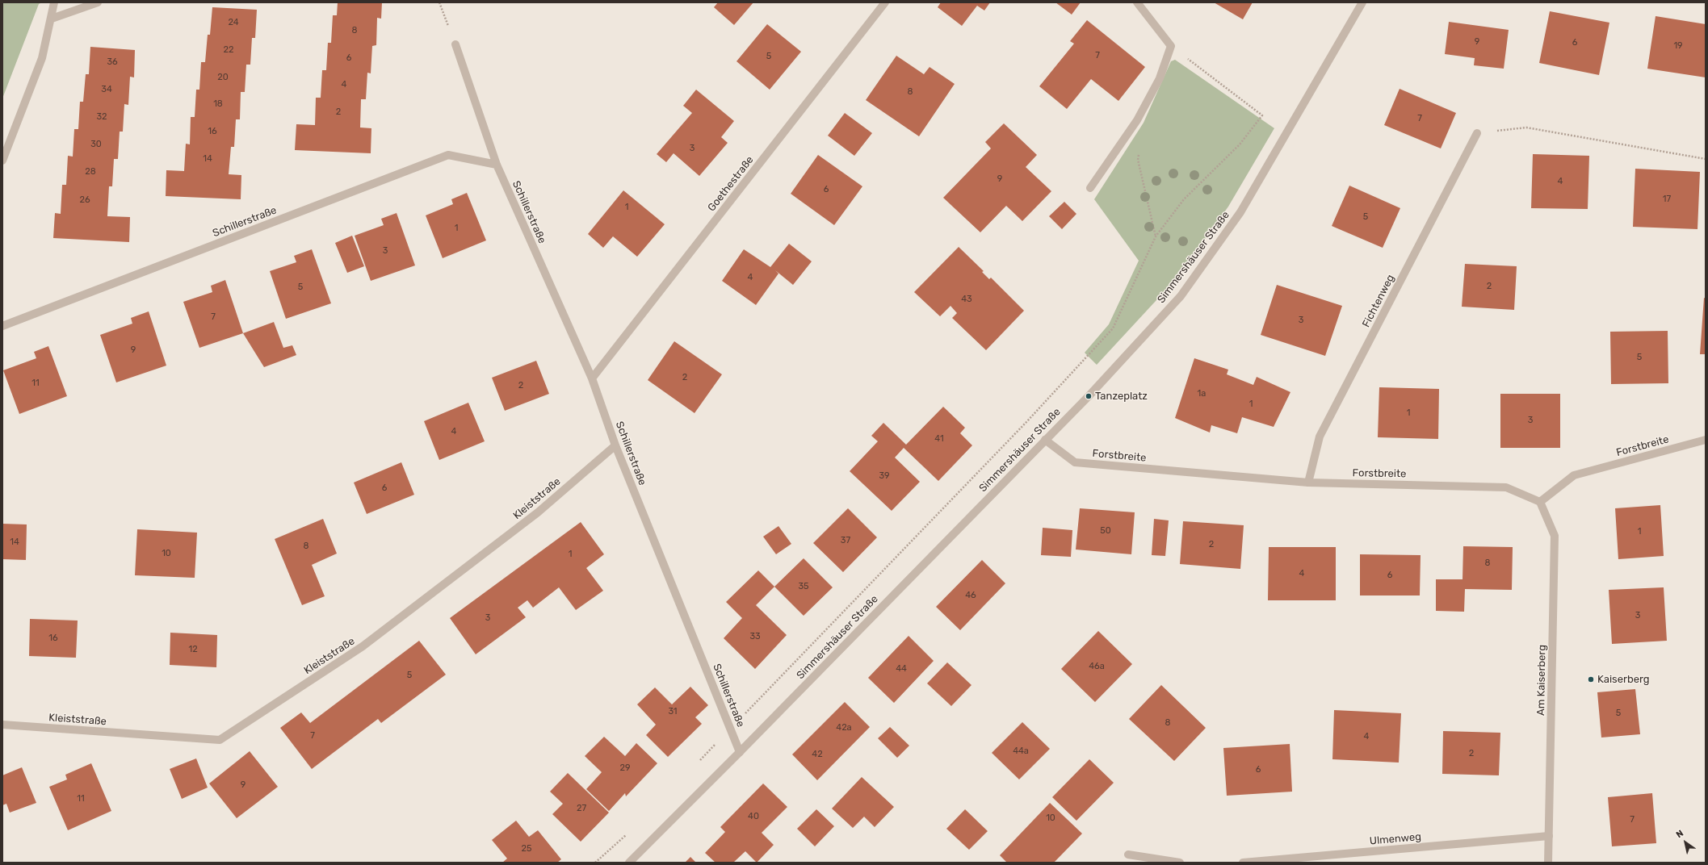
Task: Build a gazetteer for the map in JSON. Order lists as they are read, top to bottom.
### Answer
{
  "streets": {
    "street": [
      "Goethestraße",
      "Schillerstraße",
      "Simmershäuser Straße",
      "Fichtenweg",
      "Forstbreite",
      "Kleiststraße",
      "Am Kaiserberg",
      "Ulmenweg"
    ]
  },
  "crossings": [
    ["Goethestraße", "Schillerstraße"],
    ["Schillerstraße", "Simmershäuser Straße"],
    ["Schillerstraße", "Kleiststraße"],
    ["Simmershäuser Straße", "Forstbreite"],
    ["Fichtenweg", "Forstbreite"],
    ["Forstbreite", "Am Kaiserberg"],
    ["Am Kaiserberg", "Ulmenweg"]
  ],
  "places": ["Tanzeplatz", "Kaiserberg"],
  "house_numbers": [
    "24",
    "8",
    "9",
    "6",
    "19",
    "22",
    "7",
    "5",
    "6",
    "36",
    "20",
    "4",
    "34",
    "8",
    "18",
    "2",
    "32",
    "7",
    "16",
    "30",
    "3",
    "14",
    "28",
    "9",
    "4",
    "6",
    "17",
    "26",
    "1",
    "5",
    "1",
    "3",
    "4",
    "2",
    "5",
    "43",
    "7",
    "3",
    "9",
    "5",
    "2",
    "11",
    "2",
    "1a",
    "1",
    "1",
    "3",
    "4",
    "41",
    "39",
    "6",
    "50",
    "1",
    "37",
    "14",
    "2",
    "8",
    "10",
    "1",
    "8",
    "4",
    "6",
    "35",
    "46",
    "3",
    "3",
    "33",
    "16",
    "12",
    "46a",
    "44",
    "5",
    "31",
    "5",
    "8",
    "42a",
    "7",
    "4",
    "44a",
    "2",
    "42",
    "29",
    "6",
    "9",
    "11",
    "27",
    "40",
    "10",
    "7",
    "25"
  ],
  "north": "top left"
}
